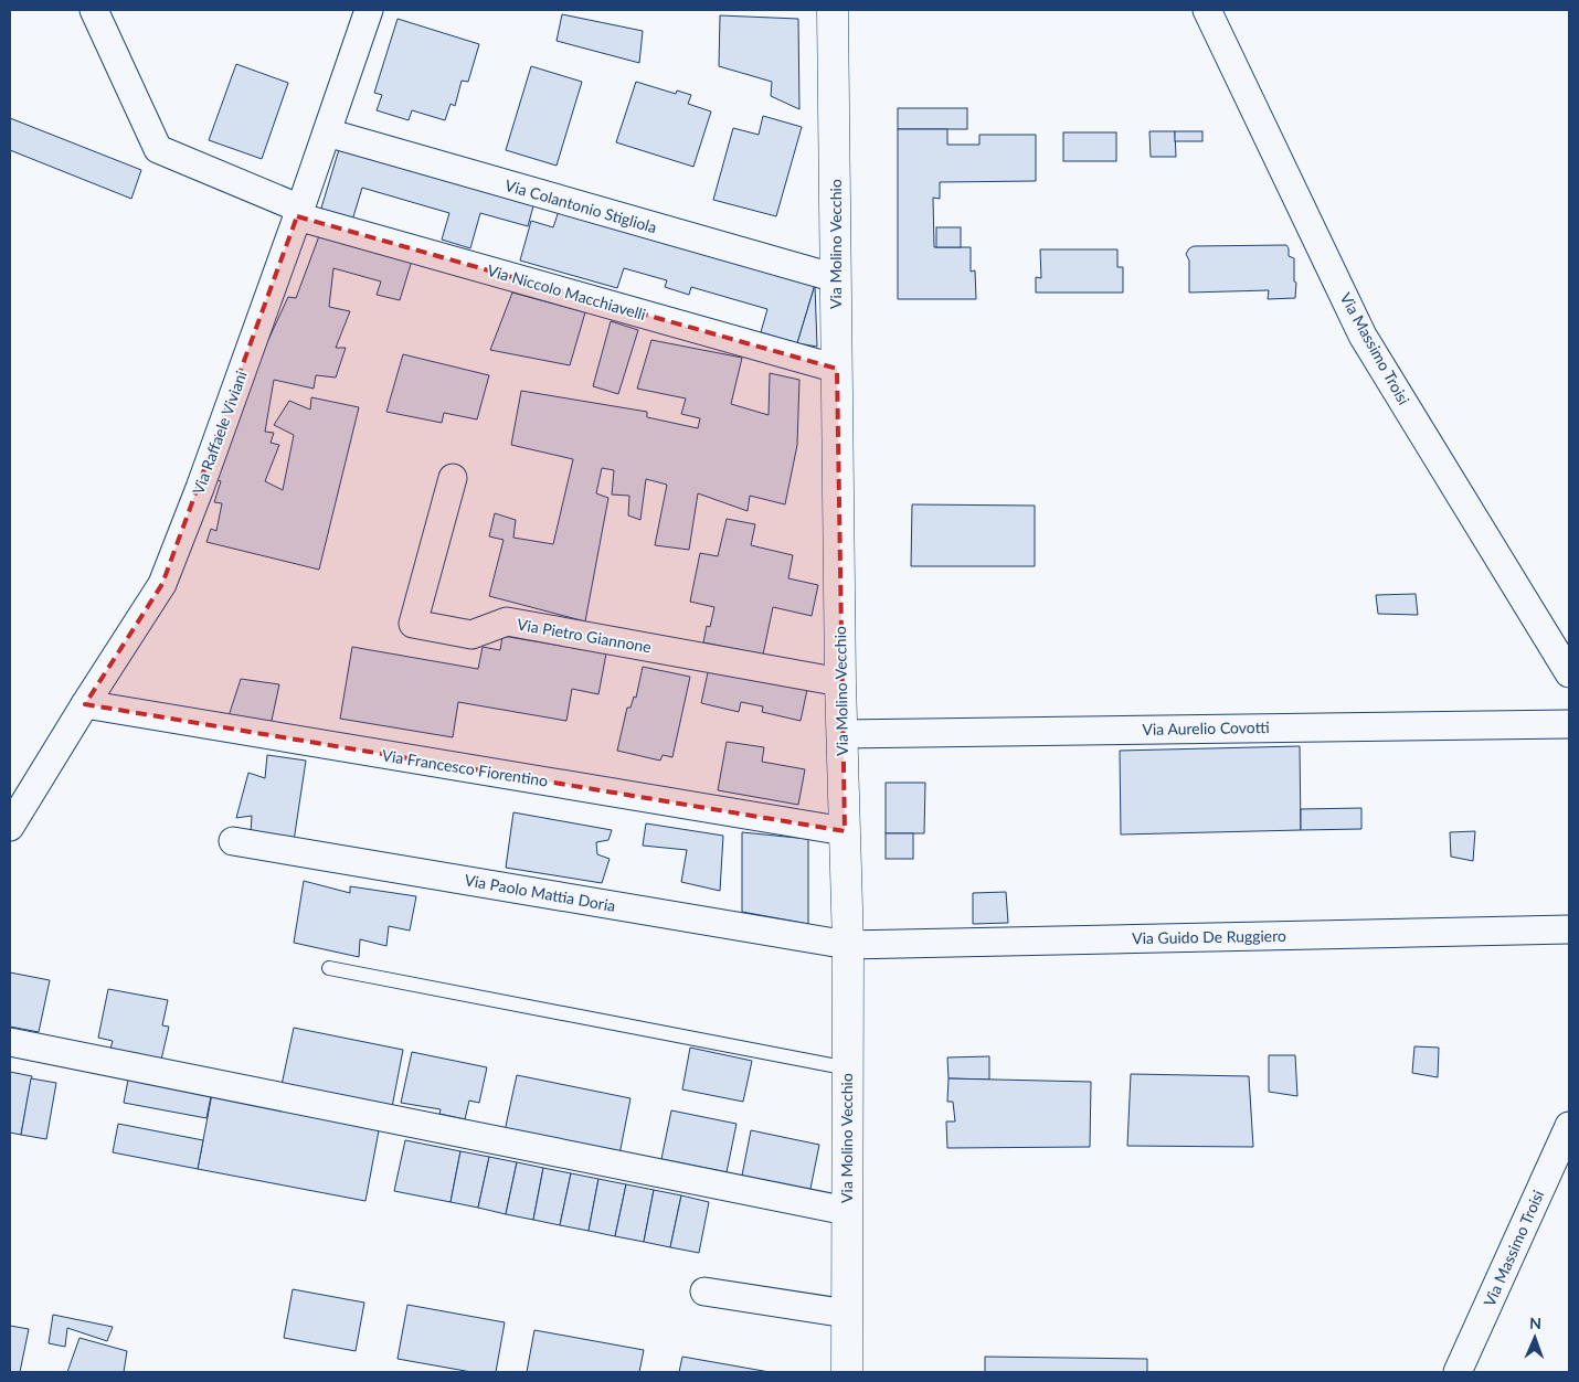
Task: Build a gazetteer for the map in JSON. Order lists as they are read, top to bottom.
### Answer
{
  "streets": {
    "street": [
      "Via Colantonio Stigliola",
      "Via Molino Vecchio",
      "Via Niccolo Macchiavelli",
      "Via Massimo Troisi",
      "Via Raffaele Viviani",
      "Via Pietro Giannone",
      "Via Aurelio Covotti",
      "Via Francesco Fiorentino",
      "Via Paolo Mattia Doria",
      "Via Guido De Ruggiero"
    ]
  },
  "crossings": [
    ["Via Colantonio Stigliola", "Via Molino Vecchio"],
    ["Via Colantonio Stigliola", "Via Raffaele Viviani"],
    ["Via Molino Vecchio", "Via Niccolo Macchiavelli"],
    ["Via Molino Vecchio", "Via Pietro Giannone"],
    ["Via Molino Vecchio", "Via Aurelio Covotti"],
    ["Via Molino Vecchio", "Via Francesco Fiorentino"],
    ["Via Molino Vecchio", "Via Paolo Mattia Doria"],
    ["Via Molino Vecchio", "Via Guido De Ruggiero"],
    ["Via Niccolo Macchiavelli", "Via Raffaele Viviani"],
    ["Via Raffaele Viviani", "Via Francesco Fiorentino"],
    ["Via Paolo Mattia Doria", "Via Guido De Ruggiero"]
  ],
  "north": "top"
}
